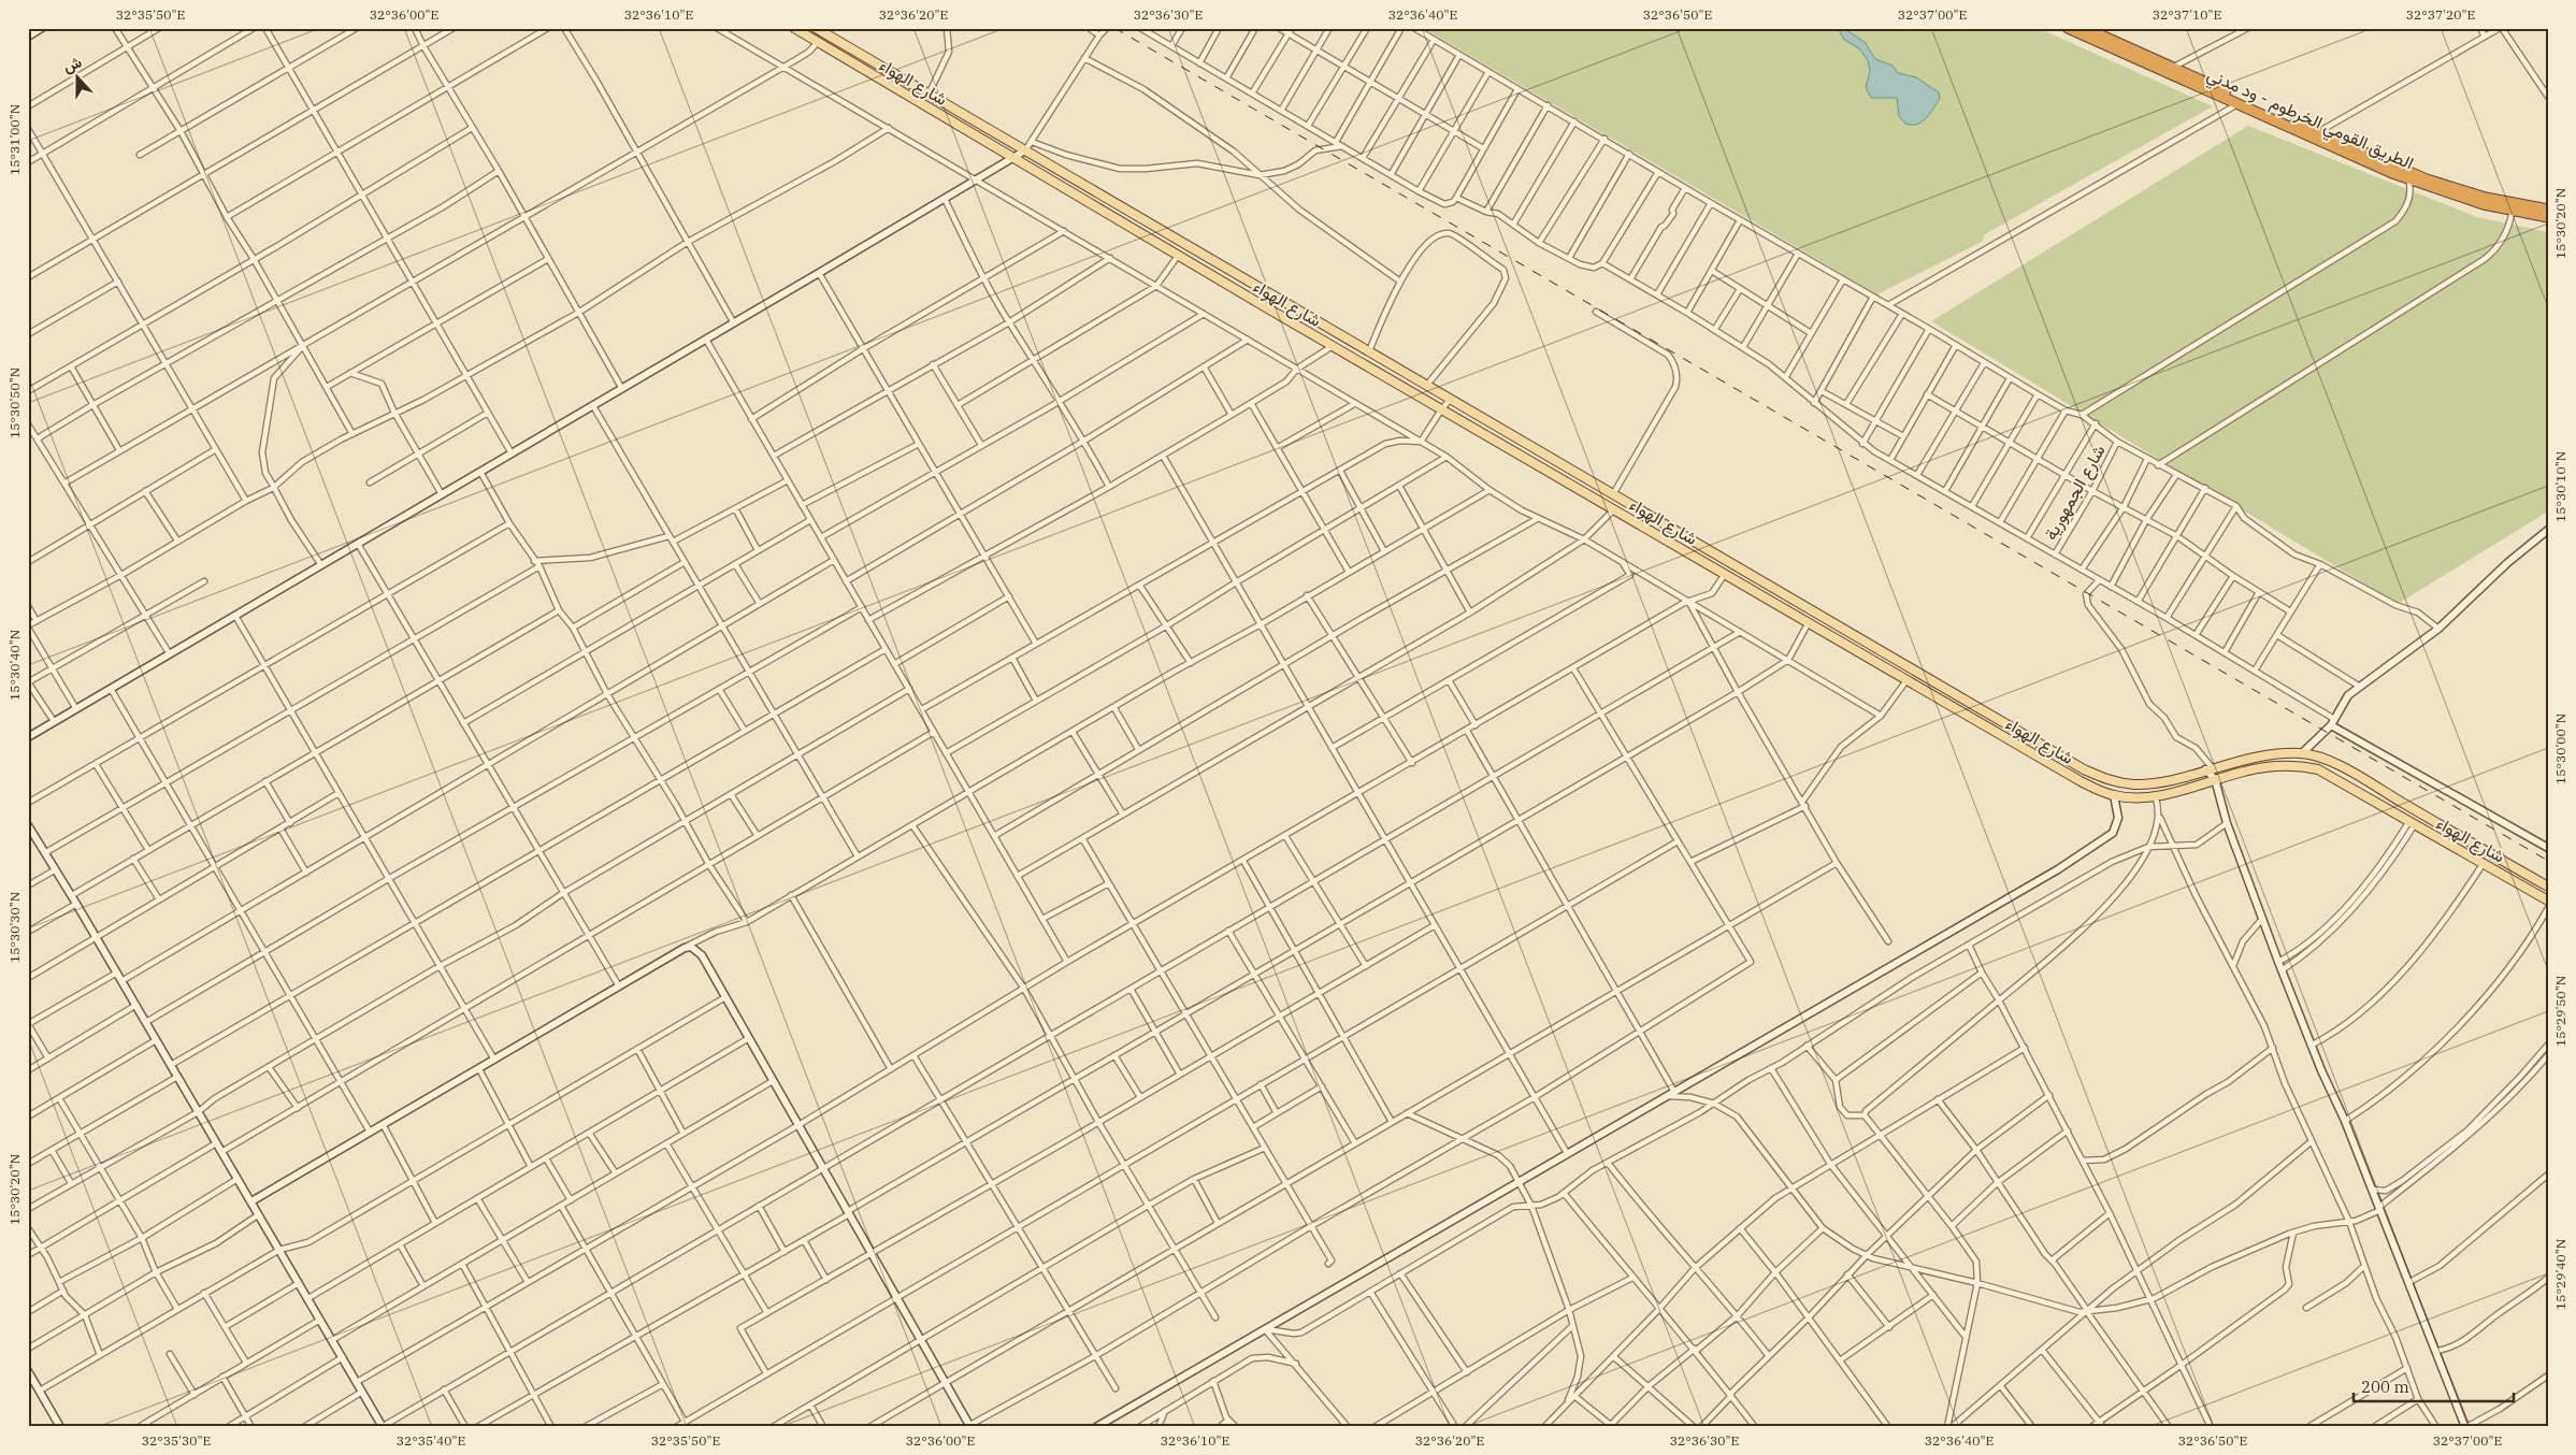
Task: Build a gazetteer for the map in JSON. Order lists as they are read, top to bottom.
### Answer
{
  "streets": {
    "highway": ["الطريق القومي الخرطوم - ود مدني"],
    "main road": ["شارع الهواء"],
    "street": ["شارع الجمهورية"]
  },
  "scale_bar": "200 m",
  "north": "top",
  "coordinates": [
    "32°35'50\"E",
    "32°36'00\"E",
    "32°36'10\"E",
    "32°36'20\"E",
    "32°36'30\"E",
    "32°36'40\"E",
    "32°36'50\"E",
    "32°37'00\"E",
    "32°37'10\"E",
    "32°37'20\"E",
    "15°31'00\"N",
    "15°30'20\"N",
    "15°30'50\"N",
    "15°30'10\"N",
    "15°30'40\"N",
    "15°30'00\"N",
    "15°30'30\"N",
    "15°29'50\"N",
    "15°29'40\"N",
    "32°35'30\"E",
    "32°35'40\"E"
  ]
}
